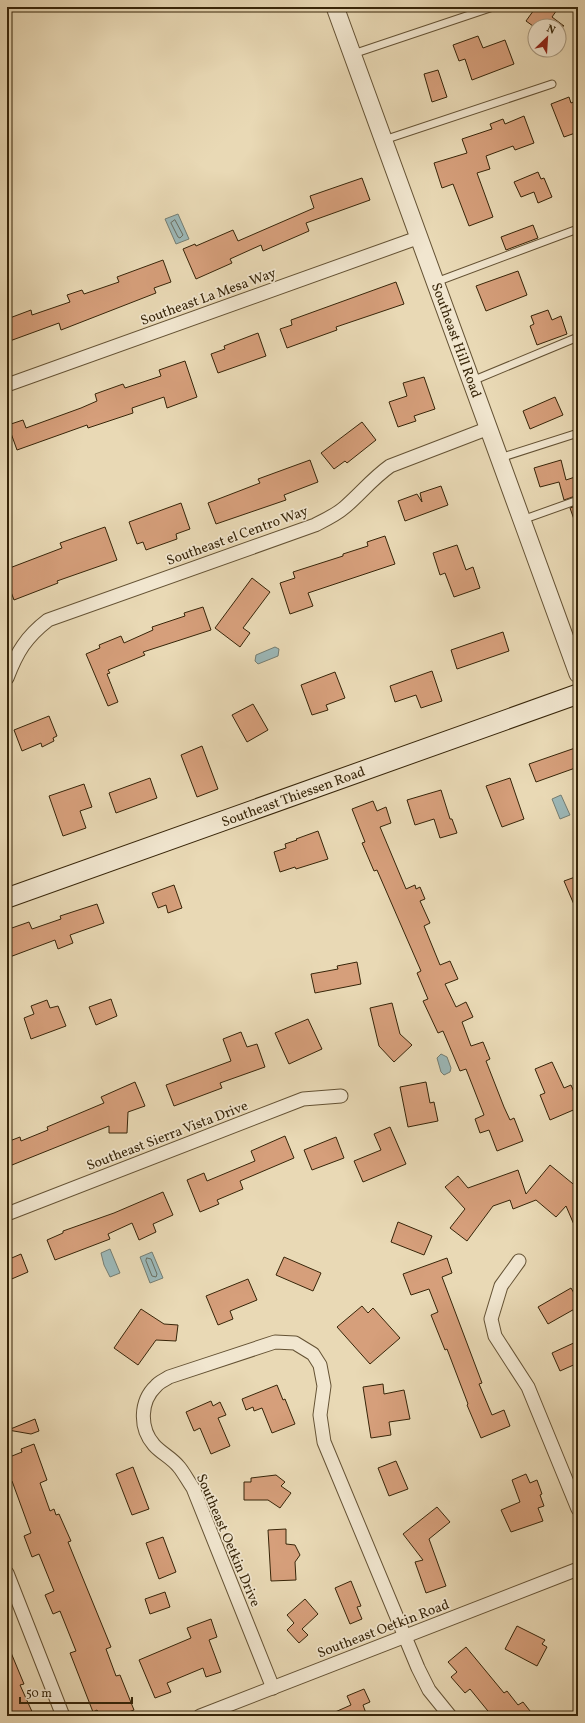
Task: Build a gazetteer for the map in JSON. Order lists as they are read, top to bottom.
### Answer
{
  "streets": {
    "main road": ["Southeast Thiessen Road"],
    "street": [
      "Southeast La Mesa Way",
      "Southeast Hill Road",
      "Southeast el Centro Way",
      "Southeast Sierra Vista Drive",
      "Southeast Oetkin Drive",
      "Southeast Oetkin Road"
    ]
  },
  "crossings": [
    ["Southeast La Mesa Way", "Southeast Hill Road"],
    ["Southeast Hill Road", "Southeast el Centro Way"],
    ["Southeast Oetkin Drive", "Southeast Oetkin Road"]
  ],
  "scale_bar": "50 m",
  "north": "top right"
}
